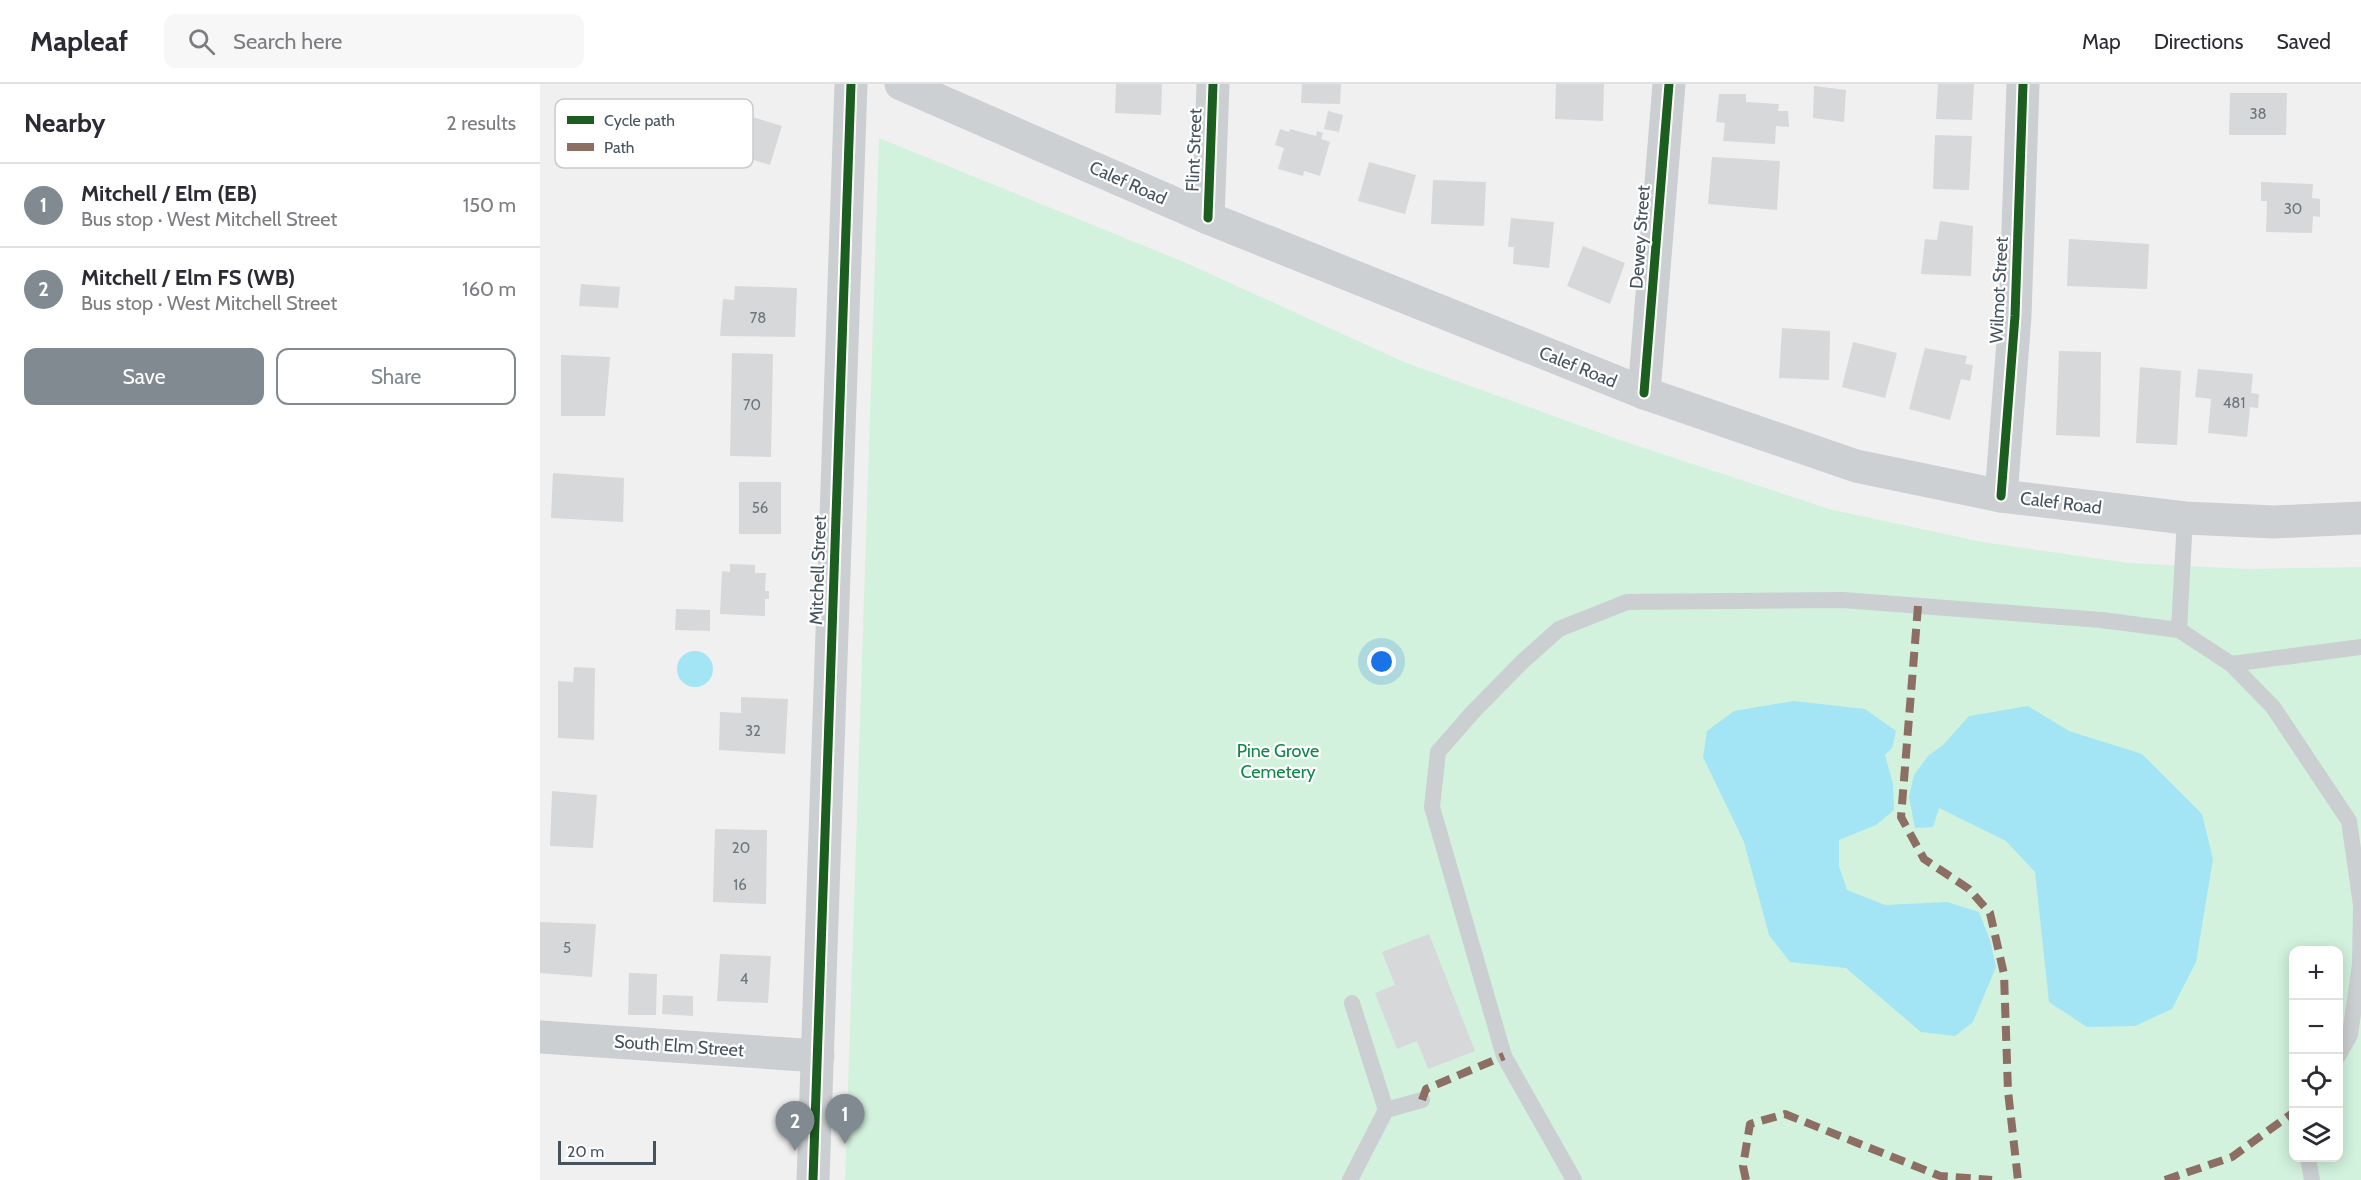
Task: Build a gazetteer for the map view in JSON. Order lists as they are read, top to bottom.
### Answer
{
  "streets": {
    "main road": ["Calef Road"],
    "street": [
      "Flint Street",
      "Dewey Street",
      "Wilmot Street",
      "Mitchell Street",
      "South Elm Street"
    ]
  },
  "crossings": [
    ["Flint Street", "Calef Road"],
    ["Calef Road", "Dewey Street"],
    ["Calef Road", "Wilmot Street"],
    ["Mitchell Street", "South Elm Street"]
  ],
  "parks": ["Pine Grove Cemetery"],
  "house_numbers": [
    "38",
    "30",
    "78",
    "481",
    "70",
    "56",
    "32",
    "20",
    "16",
    "5",
    "4"
  ],
  "legend": ["Cycle path", "Path"],
  "scale_bar": "20 m",
  "page": {
    "header": "Mapleaf",
    "search": "Search here",
    "nav": ["Map", "Directions", "Saved"],
    "heading": ["Nearby", "2 results"],
    "list": [
      {
        "mark": "1",
        "name": "Mitchell / Elm (EB)",
        "note": "Bus stop · West Mitchell Street",
        "value": "150 m"
      },
      {
        "mark": "2",
        "name": "Mitchell / Elm FS (WB)",
        "note": "Bus stop · West Mitchell Street",
        "value": "160 m"
      }
    ],
    "buttons": ["Save", "Share"],
    "map_buttons": ["+", "−"],
    "pins": ["1", "2"],
    "scale": "20 m"
  }
}
